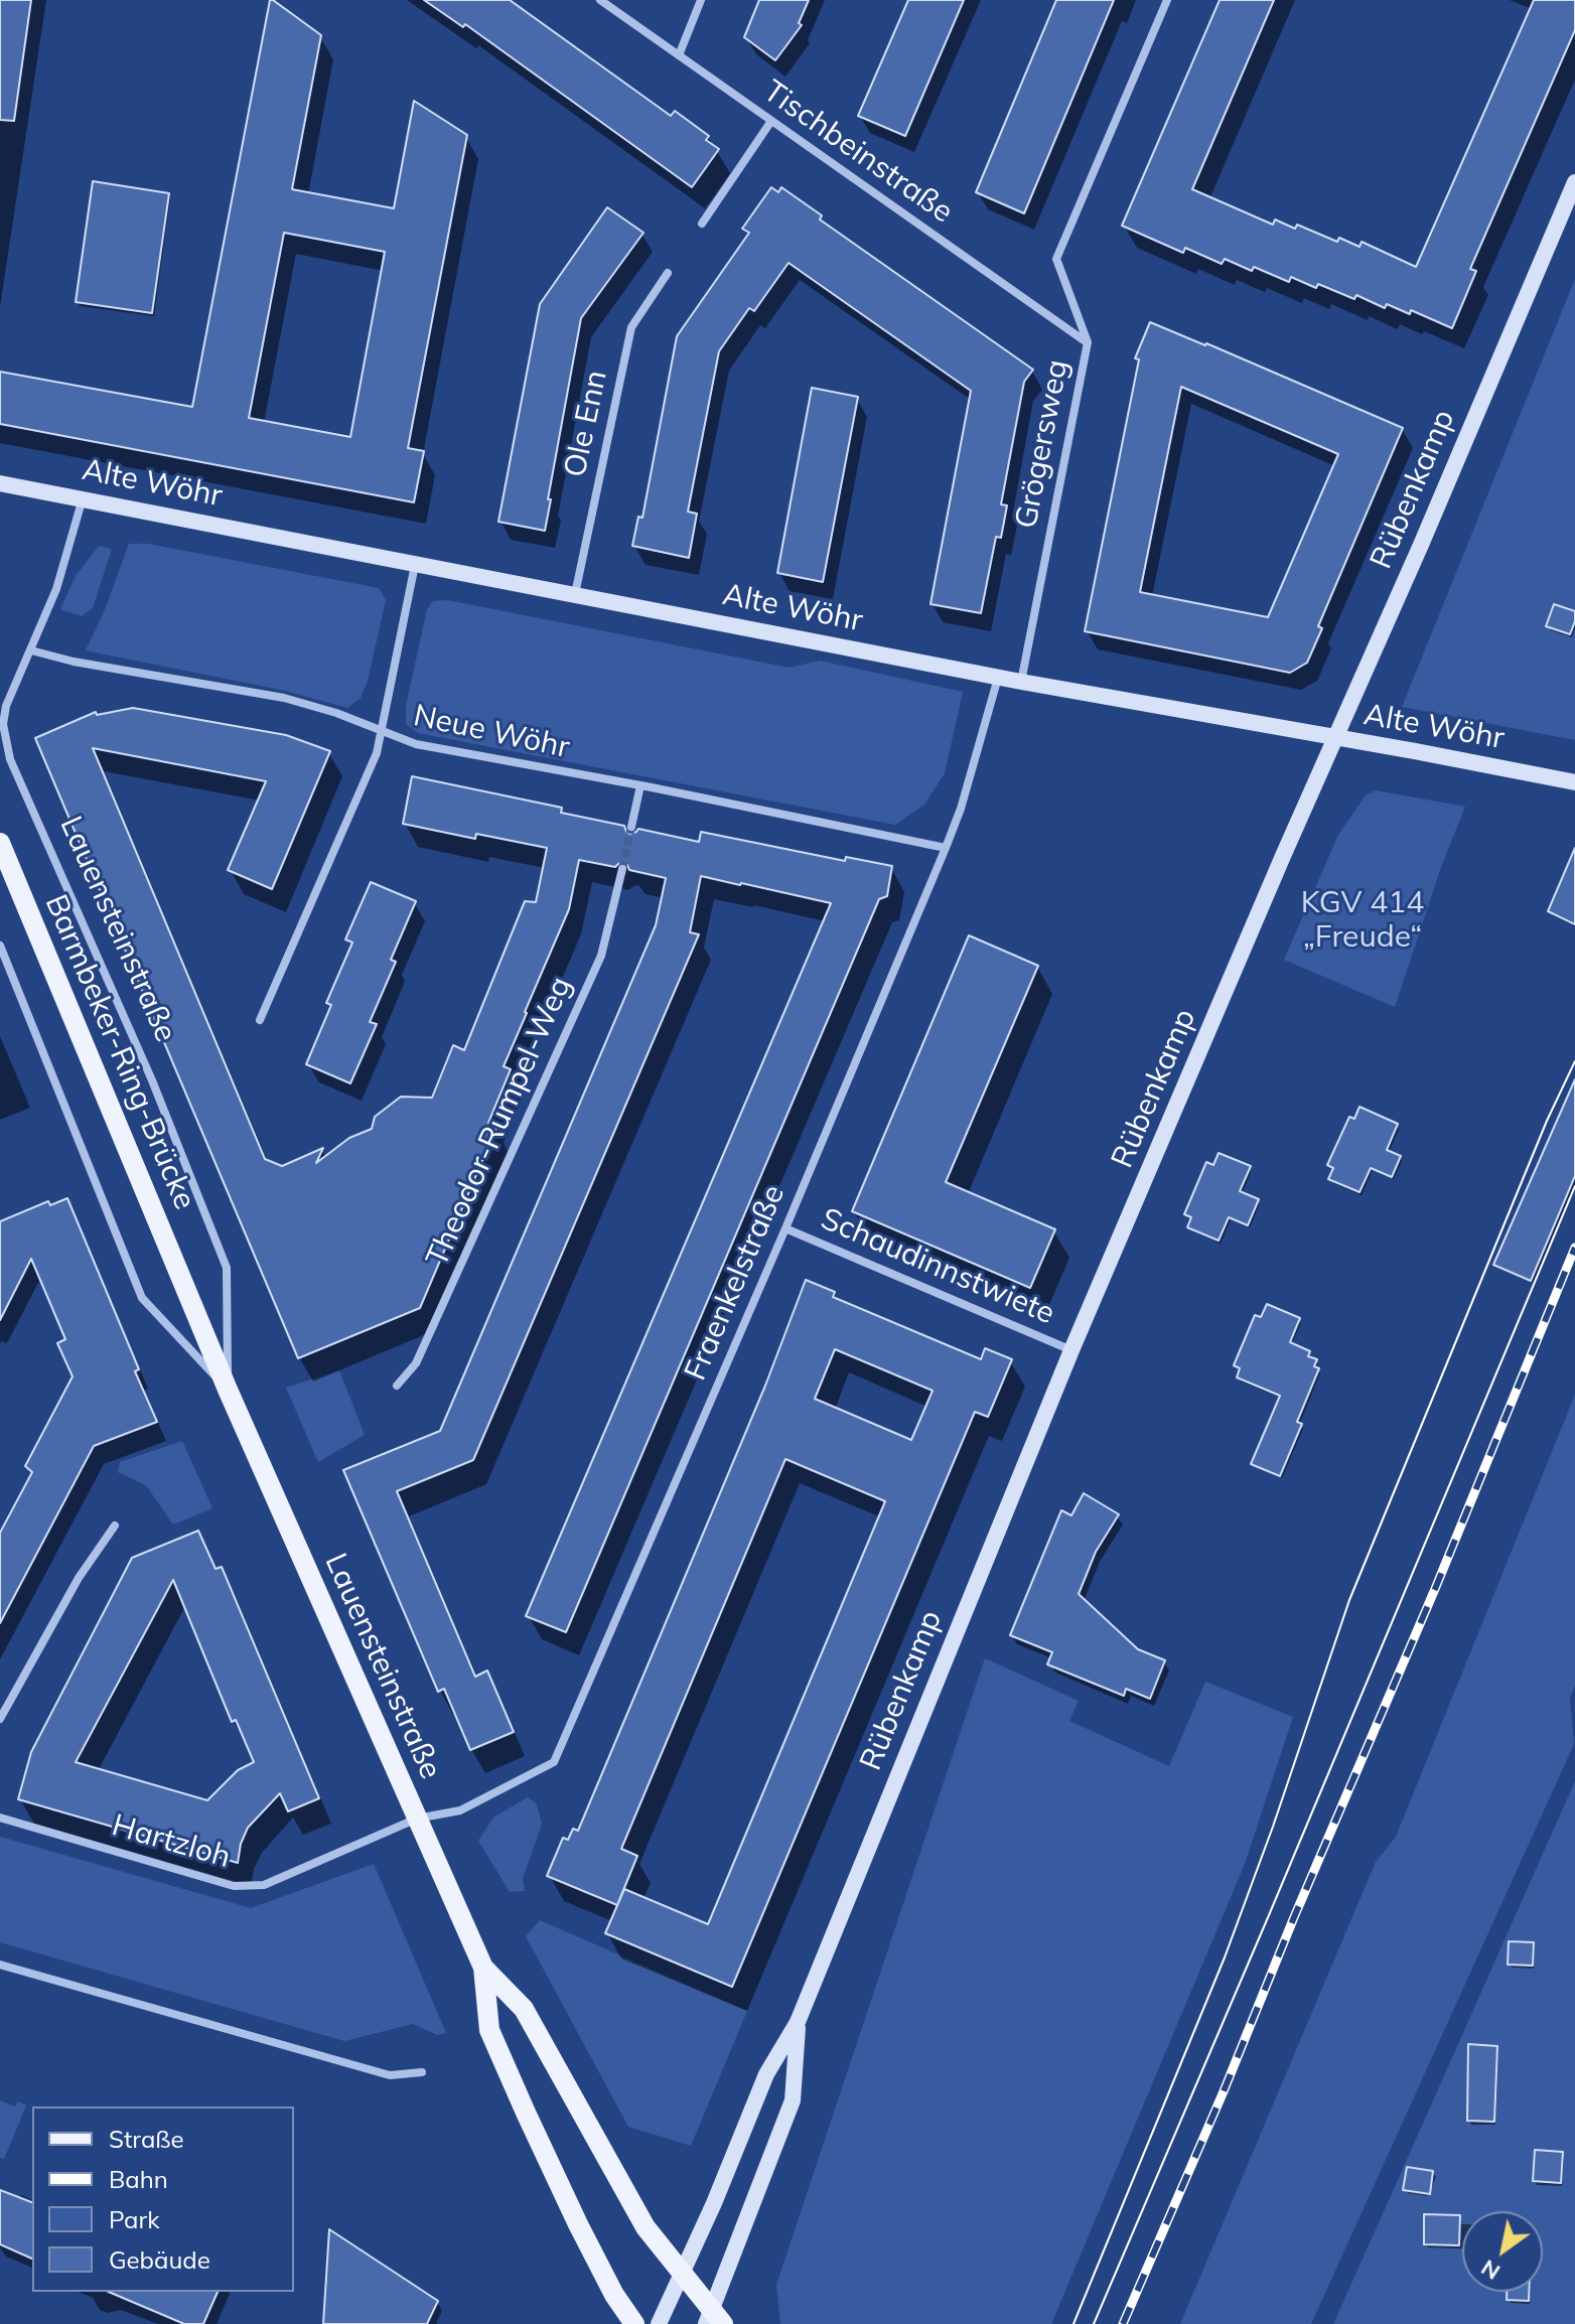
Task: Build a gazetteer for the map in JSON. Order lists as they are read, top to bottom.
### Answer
{
  "streets": {
    "main road": ["Lauensteinstraße", "Barmbeker-Ring-Brücke"],
    "street": [
      "Tischbeinstraße",
      "Ole Enn",
      "Grögersweg",
      "Alte Wöhr",
      "Rübenkamp",
      "Neue Wöhr",
      "Theodor-Rumpel-Weg",
      "Schaudinnstwiete",
      "Fraenkelstraße",
      "Hartzloh"
    ]
  },
  "crossings": [
    ["Tischbeinstraße", "Grögersweg"],
    ["Ole Enn", "Alte Wöhr"],
    ["Grögersweg", "Alte Wöhr"],
    ["Alte Wöhr", "Rübenkamp"],
    ["Alte Wöhr", "Lauensteinstraße"],
    ["Alte Wöhr", "Fraenkelstraße"],
    ["Rübenkamp", "Lauensteinstraße"],
    ["Rübenkamp", "Schaudinnstwiete"],
    ["Neue Wöhr", "Lauensteinstraße"],
    ["Neue Wöhr", "Fraenkelstraße"],
    ["Lauensteinstraße", "Barmbeker-Ring-Brücke"],
    ["Lauensteinstraße", "Fraenkelstraße"],
    ["Lauensteinstraße", "Hartzloh"],
    ["Schaudinnstwiete", "Fraenkelstraße"],
    ["Fraenkelstraße", "Hartzloh"]
  ],
  "parks": ["KGV 414 „Freude“"],
  "legend": [
    "Straße",
    "Bahn",
    "Park",
    "Gebäude"
  ],
  "north": "bottom left"
}
